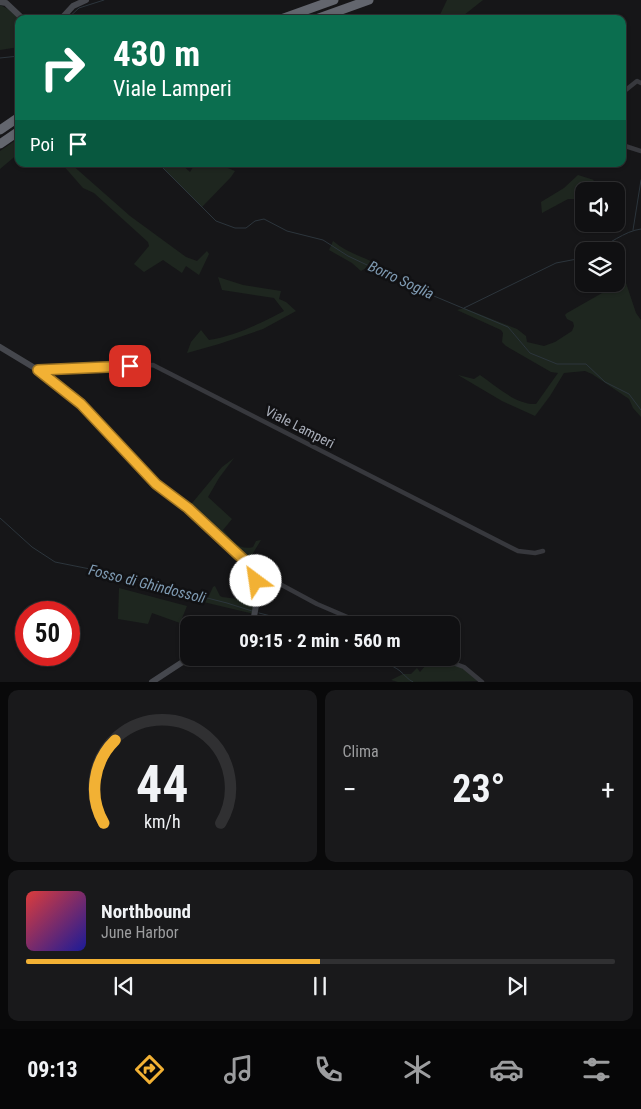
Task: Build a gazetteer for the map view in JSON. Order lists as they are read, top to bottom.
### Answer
{
  "streets": {
    "street": ["Viale Lamperi"]
  },
  "water": ["Borro Soglia", "Fosso di Ghindossoli"],
  "page": {
    "turn": ["430 m", "Viale Lamperi"],
    "then": "Poi",
    "limit": "50",
    "trip": "09:15 · 2 min · 560 m",
    "tile": "Clima",
    "heat": ["−", "23°", "+"],
    "song": ["Northbound", "June Harbor"],
    "tabs": "09:13",
    "gauge": ["44", "km/h"]
  }
}
